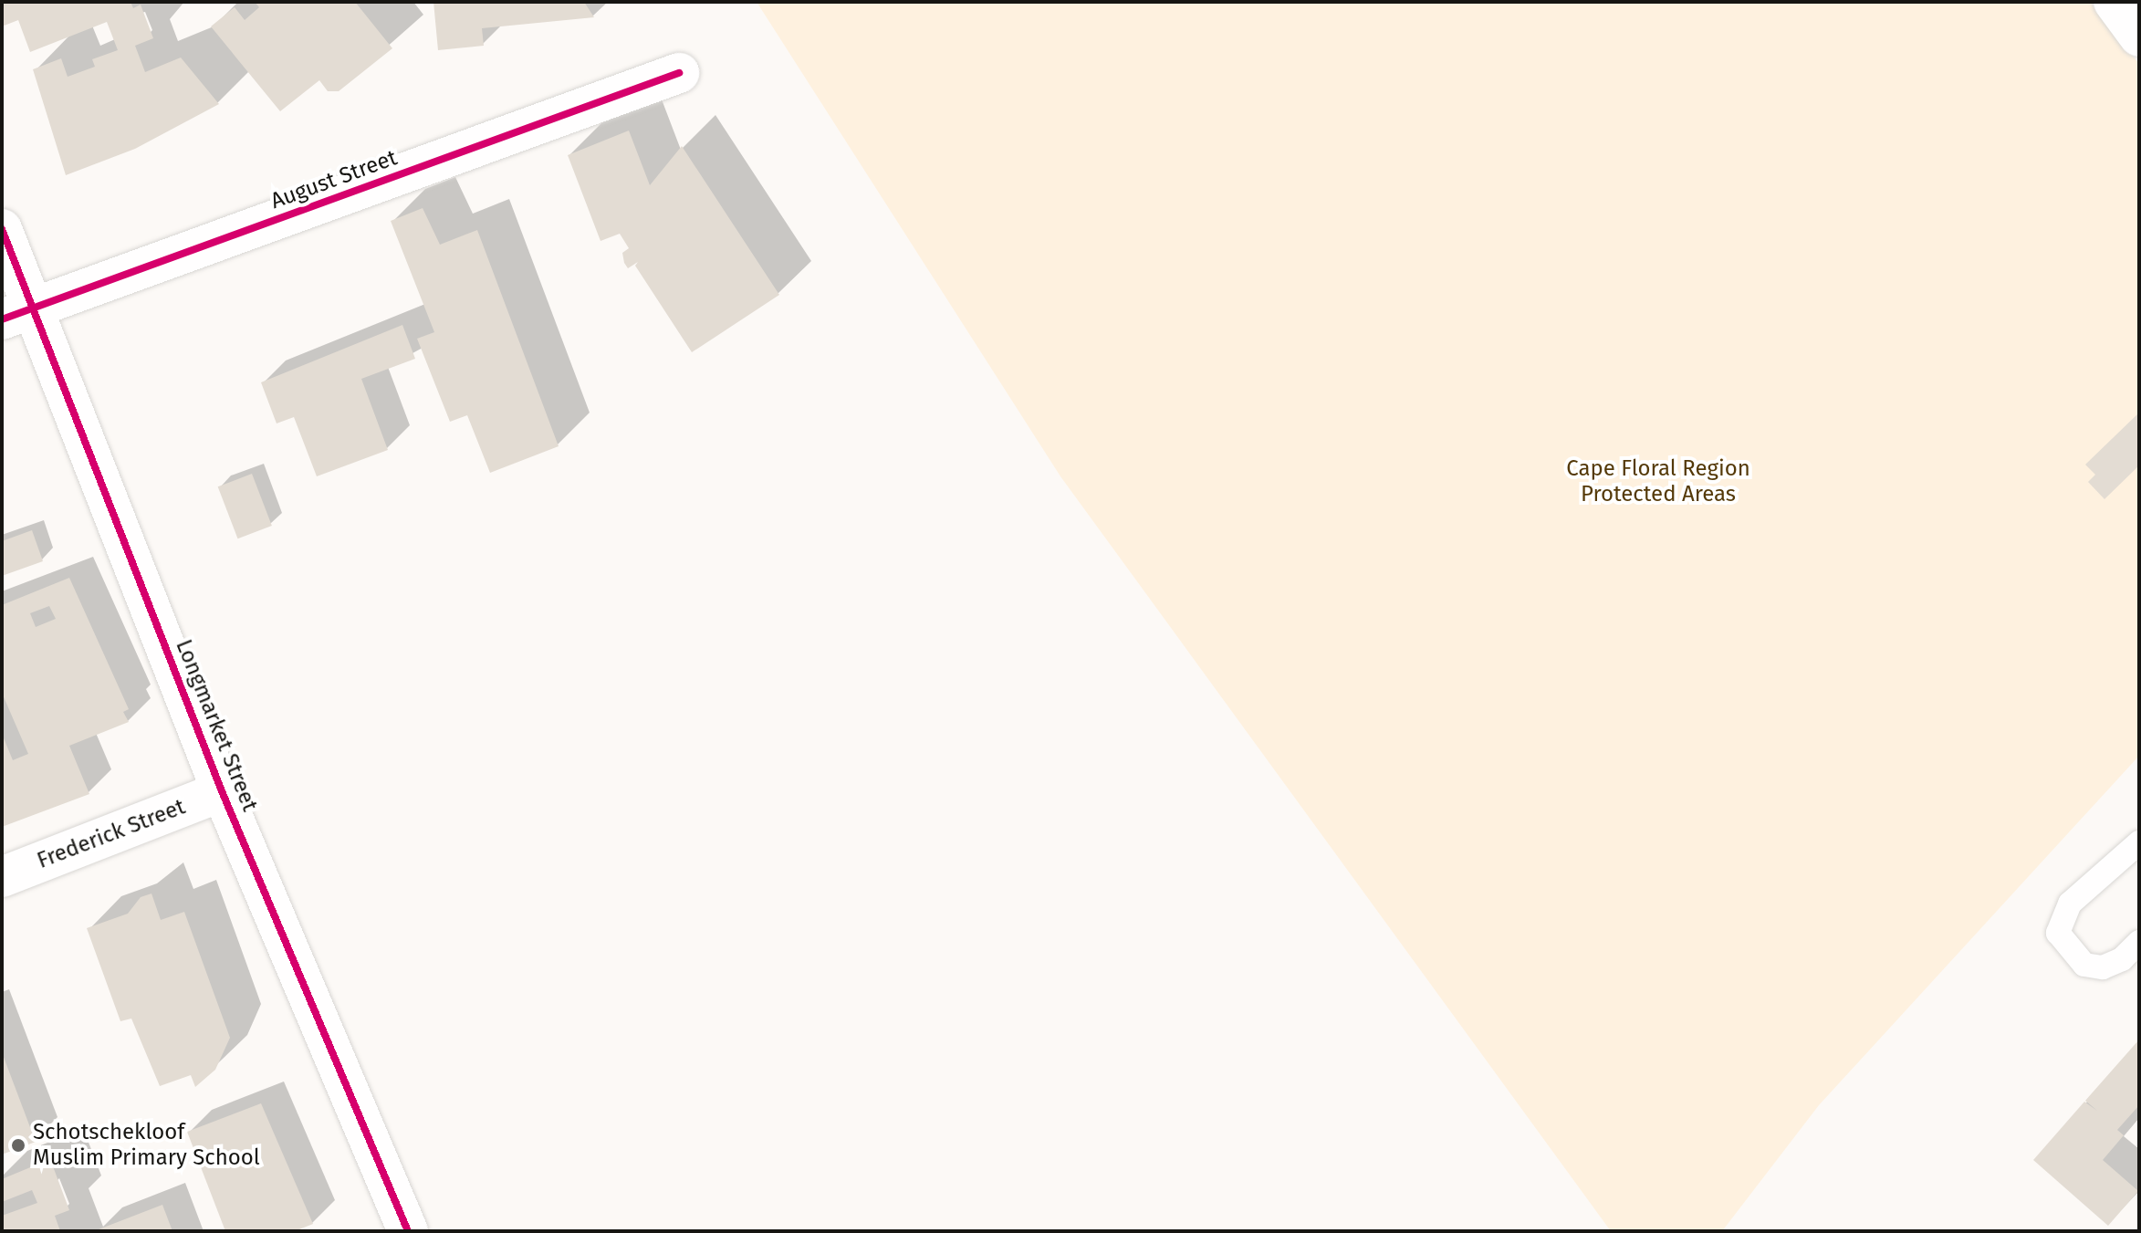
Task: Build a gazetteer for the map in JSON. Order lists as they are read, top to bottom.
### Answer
{
  "streets": {
    "street": ["August Street", "Longmarket Street", "Frederick Street"]
  },
  "crossings": [
    ["August Street", "Longmarket Street"],
    ["Longmarket Street", "Frederick Street"]
  ],
  "parks": ["Cape Floral Region Protected Areas"],
  "places": ["Schotschekloof Muslim Primary School"]
}
